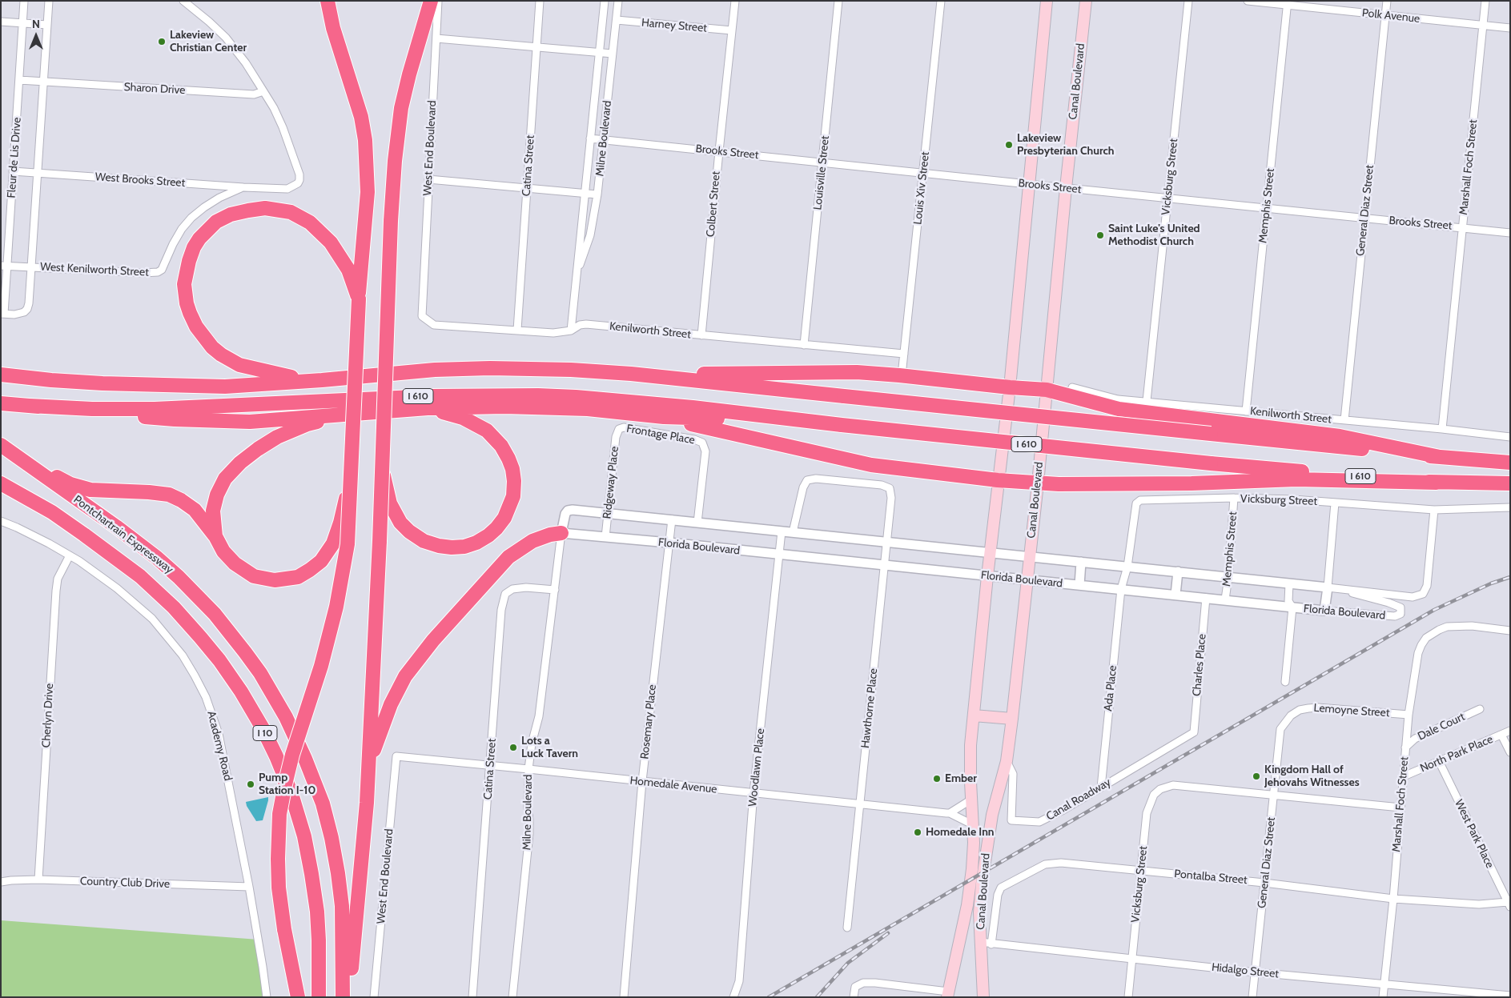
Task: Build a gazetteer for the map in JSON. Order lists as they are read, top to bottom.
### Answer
{
  "streets": {
    "highway": ["I 610", "Pontchartrain Expressway", "I 10"],
    "main road": ["Canal Boulevard"],
    "street": [
      "Polk Avenue",
      "Harney Street",
      "Sharon Drive",
      "Milne Boulevard",
      "West End Boulevard",
      "Brooks Street",
      "Fleur de Lis Drive",
      "Catina Street",
      "Marshall Foch Street",
      "Louisville Street",
      "Vicksburg Street",
      "West Brooks Street",
      "Louis Xiv Street",
      "Colbert Street",
      "Memphis Street",
      "General Diaz Street",
      "West Kenilworth Street",
      "Kenilworth Street",
      "Frontage Place",
      "Ridgeway Place",
      "Florida Boulevard",
      "Charles Place",
      "Ada Place",
      "Hawthorne Place",
      "Lemoyne Street",
      "Cherlyn Drive",
      "Rosemary Place",
      "Dale Court",
      "Academy Road",
      "North Park Place",
      "Woodlawn Place",
      "Homedale Avenue",
      "Canal Roadway",
      "West Park Place",
      "Pontalba Street",
      "Country Club Drive",
      "Hidalgo Street"
    ]
  },
  "crossings": [
    ["Polk Avenue", "Marshall Foch Street"],
    ["Polk Avenue", "Memphis Street"],
    ["Polk Avenue", "General Diaz Street"],
    ["Harney Street", "Milne Boulevard"],
    ["Harney Street", "Colbert Street"],
    ["Canal Boulevard", "Brooks Street"],
    ["Canal Boulevard", "Florida Boulevard"],
    ["Canal Boulevard", "Homedale Avenue"],
    ["Canal Boulevard", "Canal Roadway"],
    ["Canal Boulevard", "Pontalba Street"],
    ["Canal Boulevard", "Hidalgo Street"],
    ["Sharon Drive", "Fleur de Lis Drive"],
    ["Milne Boulevard", "Brooks Street"],
    ["Milne Boulevard", "Catina Street"],
    ["Milne Boulevard", "Kenilworth Street"],
    ["Milne Boulevard", "Florida Boulevard"],
    ["Milne Boulevard", "Homedale Avenue"],
    ["West End Boulevard", "Kenilworth Street"],
    ["West End Boulevard", "Homedale Avenue"],
    ["Brooks Street", "Marshall Foch Street"],
    ["Brooks Street", "Louisville Street"],
    ["Brooks Street", "Vicksburg Street"],
    ["Brooks Street", "Louis Xiv Street"],
    ["Brooks Street", "Colbert Street"],
    ["Brooks Street", "Memphis Street"],
    ["Brooks Street", "General Diaz Street"],
    ["Fleur de Lis Drive", "West Brooks Street"],
    ["Fleur de Lis Drive", "West Kenilworth Street"],
    ["Catina Street", "Kenilworth Street"],
    ["Catina Street", "Homedale Avenue"],
    ["Marshall Foch Street", "Kenilworth Street"],
    ["Marshall Foch Street", "Lemoyne Street"],
    ["Marshall Foch Street", "Dale Court"],
    ["Marshall Foch Street", "North Park Place"],
    ["Marshall Foch Street", "Pontalba Street"],
    ["Marshall Foch Street", "Hidalgo Street"],
    ["Louisville Street", "Kenilworth Street"],
    ["Vicksburg Street", "Memphis Street"],
    ["Vicksburg Street", "General Diaz Street"],
    ["Vicksburg Street", "Kenilworth Street"],
    ["Vicksburg Street", "Florida Boulevard"],
    ["Vicksburg Street", "Ada Place"],
    ["Vicksburg Street", "Pontalba Street"],
    ["Vicksburg Street", "Hidalgo Street"],
    ["West Brooks Street", "West Kenilworth Street"],
    ["Louis Xiv Street", "Kenilworth Street"],
    ["Colbert Street", "Kenilworth Street"],
    ["Memphis Street", "Kenilworth Street"],
    ["Memphis Street", "Florida Boulevard"],
    ["General Diaz Street", "Kenilworth Street"],
    ["General Diaz Street", "Lemoyne Street"],
    ["General Diaz Street", "Pontalba Street"],
    ["General Diaz Street", "Hidalgo Street"],
    ["Frontage Place", "Ridgeway Place"],
    ["Frontage Place", "Florida Boulevard"],
    ["Ridgeway Place", "Florida Boulevard"],
    ["Florida Boulevard", "Charles Place"],
    ["Florida Boulevard", "Ada Place"],
    ["Florida Boulevard", "Hawthorne Place"],
    ["Florida Boulevard", "Rosemary Place"],
    ["Florida Boulevard", "Woodlawn Place"],
    ["Charles Place", "Canal Roadway"],
    ["Ada Place", "Canal Roadway"],
    ["Hawthorne Place", "Homedale Avenue"],
    ["Cherlyn Drive", "Academy Road"],
    ["Cherlyn Drive", "Country Club Drive"],
    ["Rosemary Place", "Homedale Avenue"],
    ["Academy Road", "Country Club Drive"],
    ["North Park Place", "West Park Place"],
    ["Woodlawn Place", "Homedale Avenue"],
    ["West Park Place", "Pontalba Street"],
    ["Pontalba Street", "Hidalgo Street"]
  ],
  "places": [
    "Lakeview Christian Center",
    "Lakeview Presbyterian Church",
    "Saint Luke's United Methodist Church",
    "Lots a Luck Tavern",
    "Kingdom Hall of Jehovahs Witnesses",
    "Ember",
    "Pump Station I-10",
    "Homedale Inn"
  ],
  "north": "top"
}
